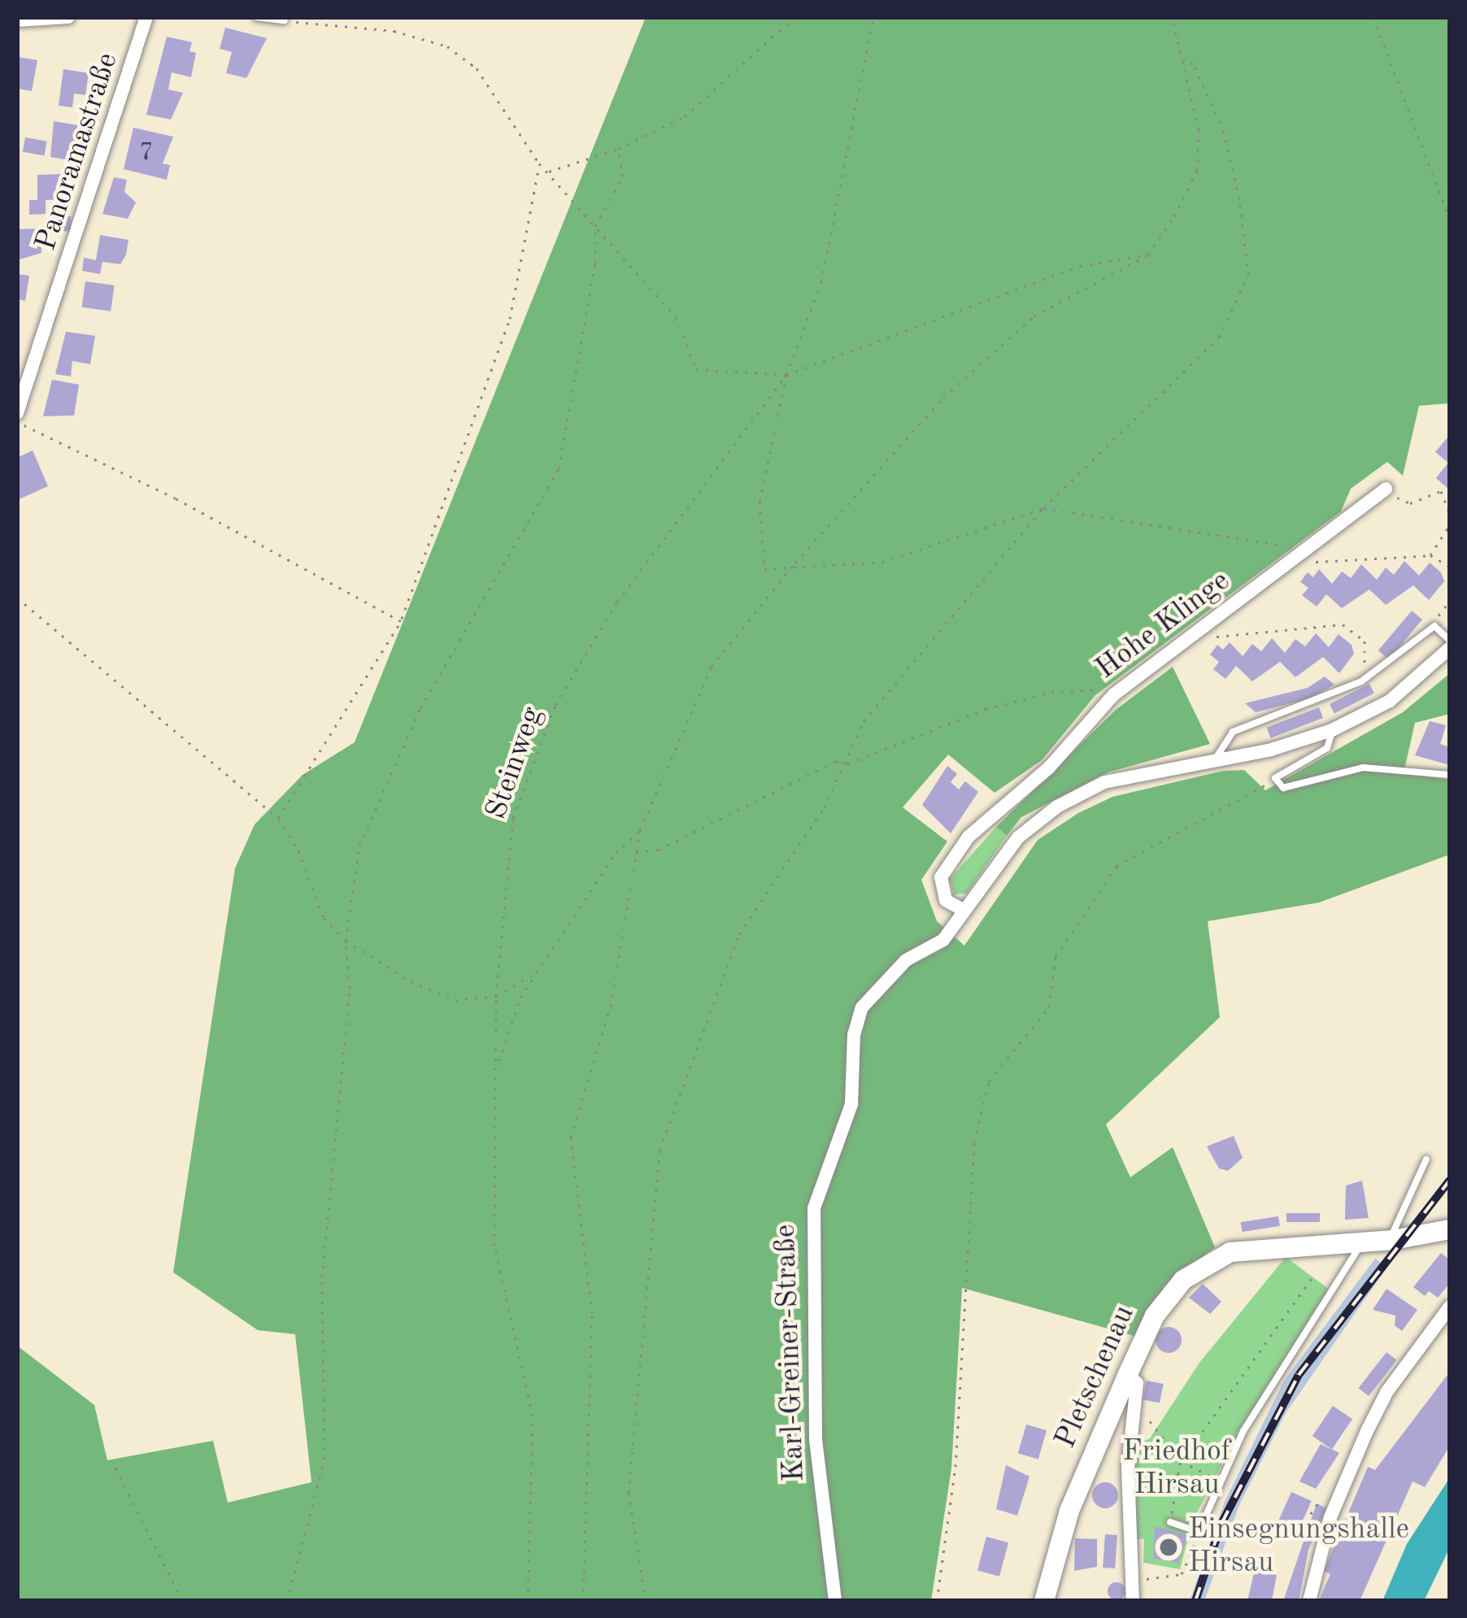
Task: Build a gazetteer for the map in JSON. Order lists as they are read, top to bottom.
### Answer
{
  "streets": {
    "main road": ["Pletschenau"],
    "street": ["Panoramastraße", "Hohe Klinge", "Karl-Greiner-Straße"],
    "path": ["Steinweg"]
  },
  "crossings": [
    ["Hohe Klinge", "Karl-Greiner-Straße"]
  ],
  "parks": ["Friedhof Hirsau"],
  "places": ["Einsegnungshalle Hirsau"],
  "house_numbers": ["7"]
}
